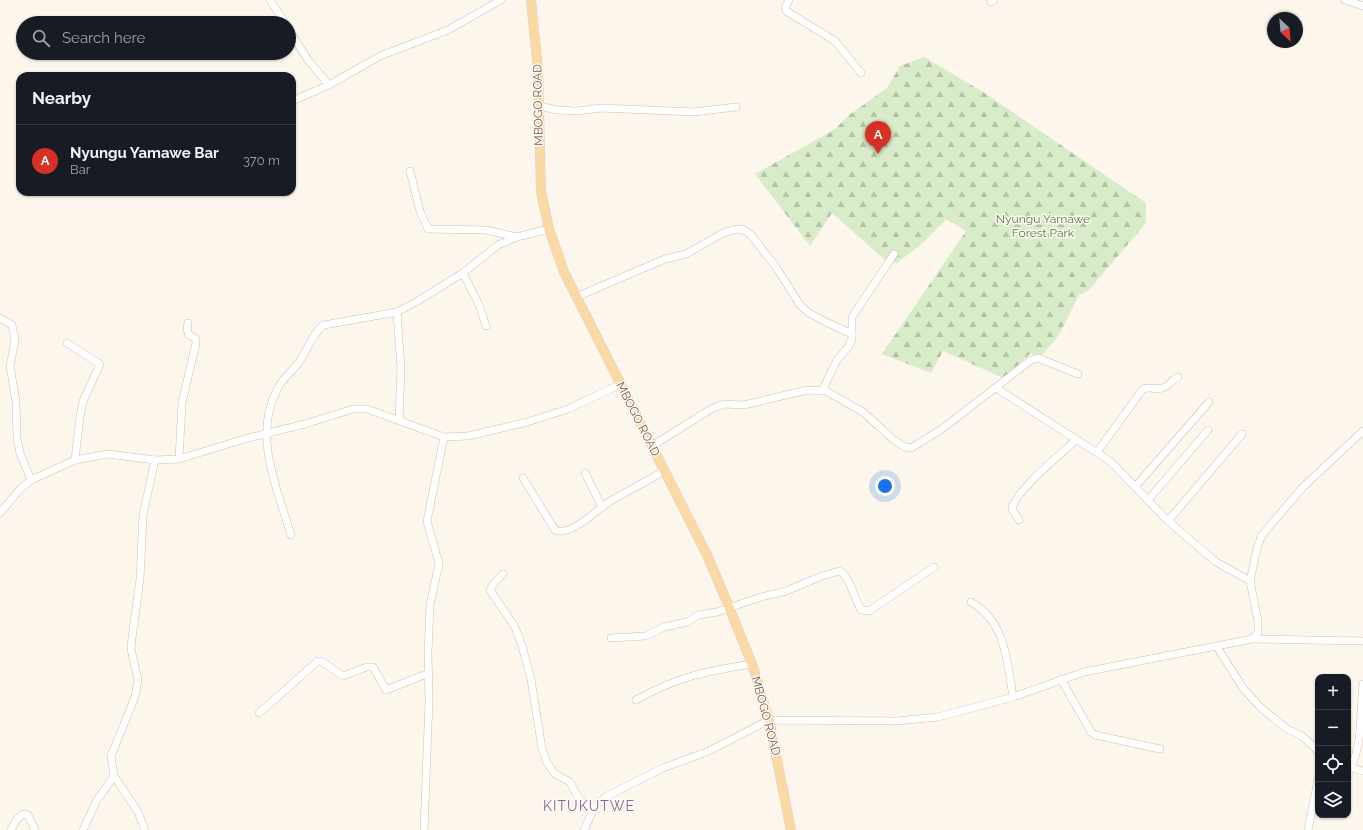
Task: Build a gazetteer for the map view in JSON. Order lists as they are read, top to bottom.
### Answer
{
  "streets": {
    "main road": ["MBOGO ROAD"]
  },
  "districts": ["KITUKUTWE"],
  "parks": ["Nyungu Yamawe Forest Park"],
  "north": "bottom right",
  "page": {
    "search": "Search here",
    "heading": "Nearby",
    "pins": "A",
    "list": [
      {
        "mark": "A",
        "name": "Nyungu Yamawe Bar",
        "note": "Bar",
        "value": "370 m"
      }
    ],
    "map_buttons": ["+", "−"]
  }
}
